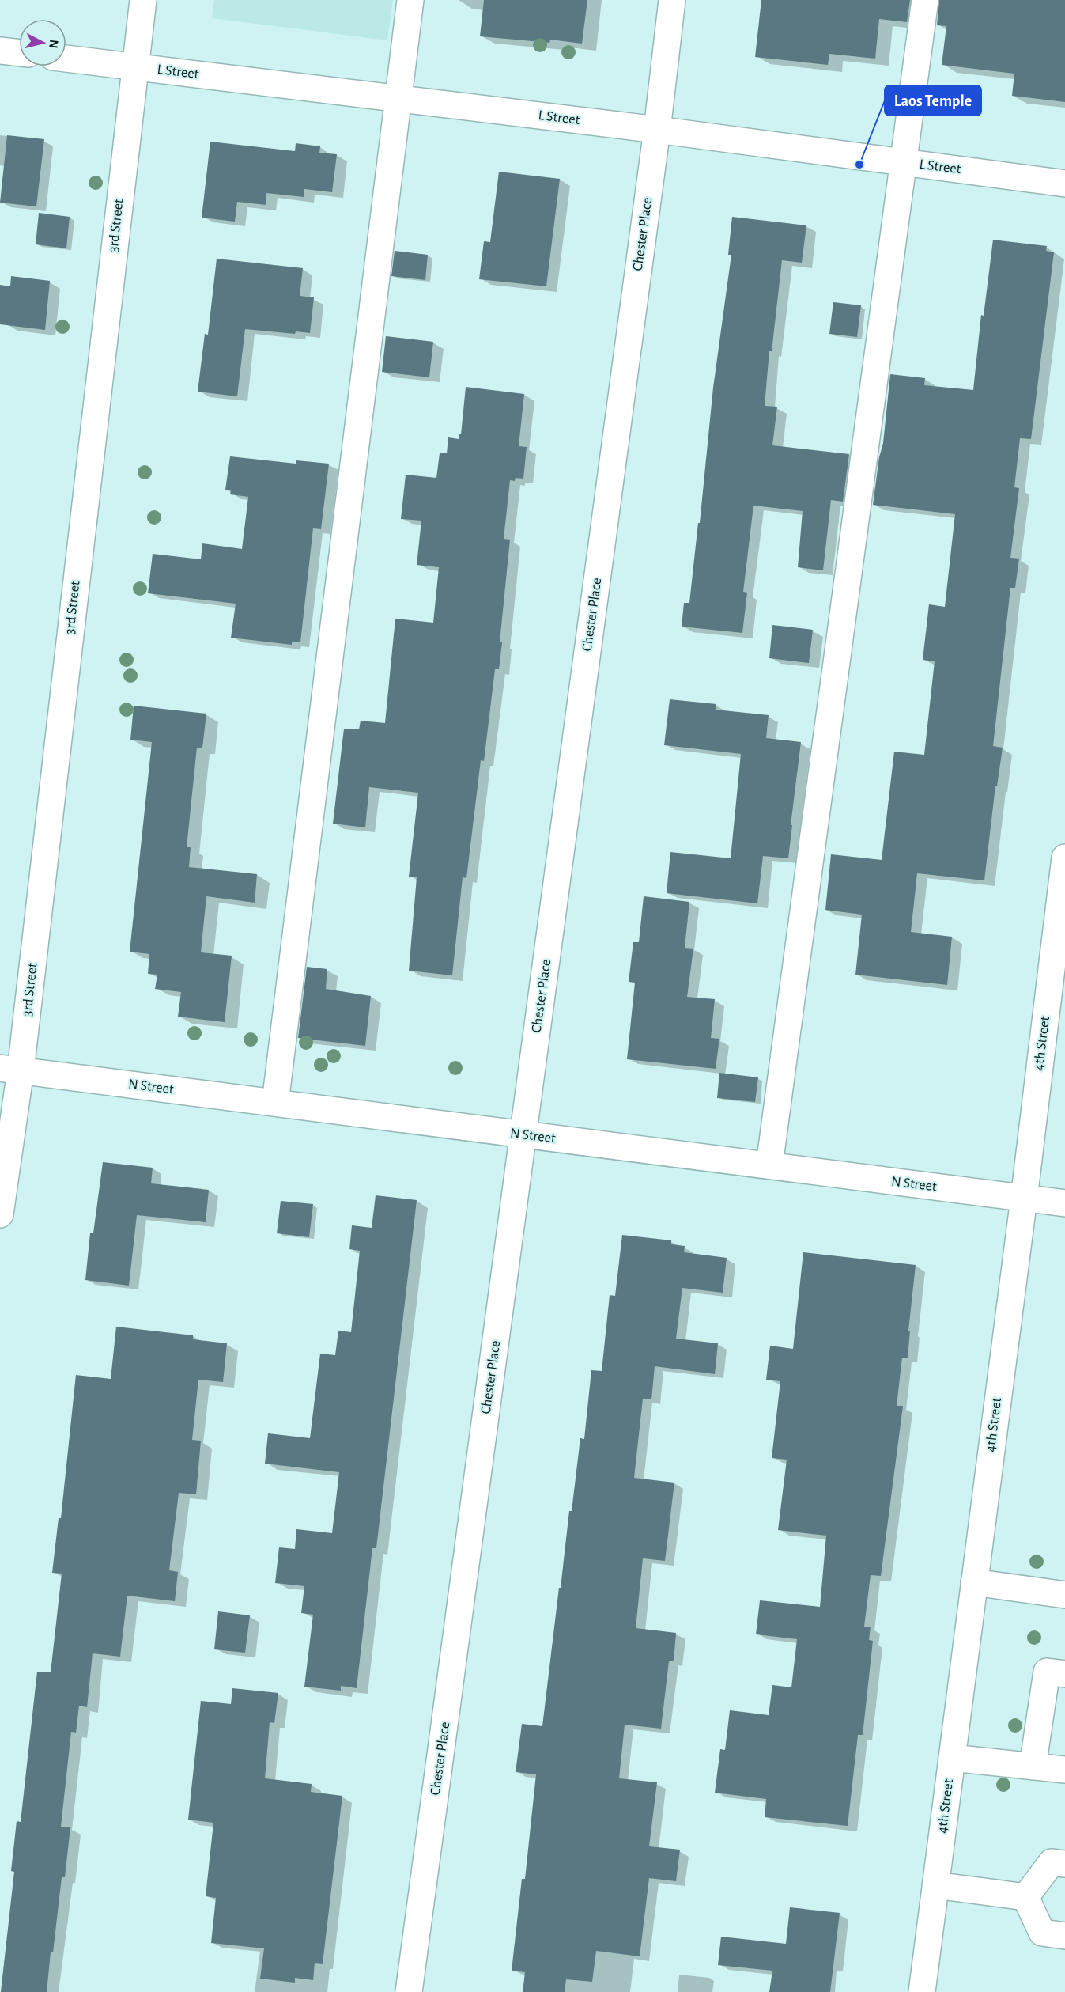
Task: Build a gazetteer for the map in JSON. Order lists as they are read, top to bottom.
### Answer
{
  "streets": {
    "street": [
      "L Street",
      "3rd Street",
      "Chester Place",
      "4th Street",
      "N Street"
    ]
  },
  "crossings": [
    ["L Street", "3rd Street"],
    ["L Street", "Chester Place"],
    ["3rd Street", "N Street"],
    ["Chester Place", "N Street"],
    ["4th Street", "N Street"]
  ],
  "places": ["Laos Temple"],
  "north": "right"
}
